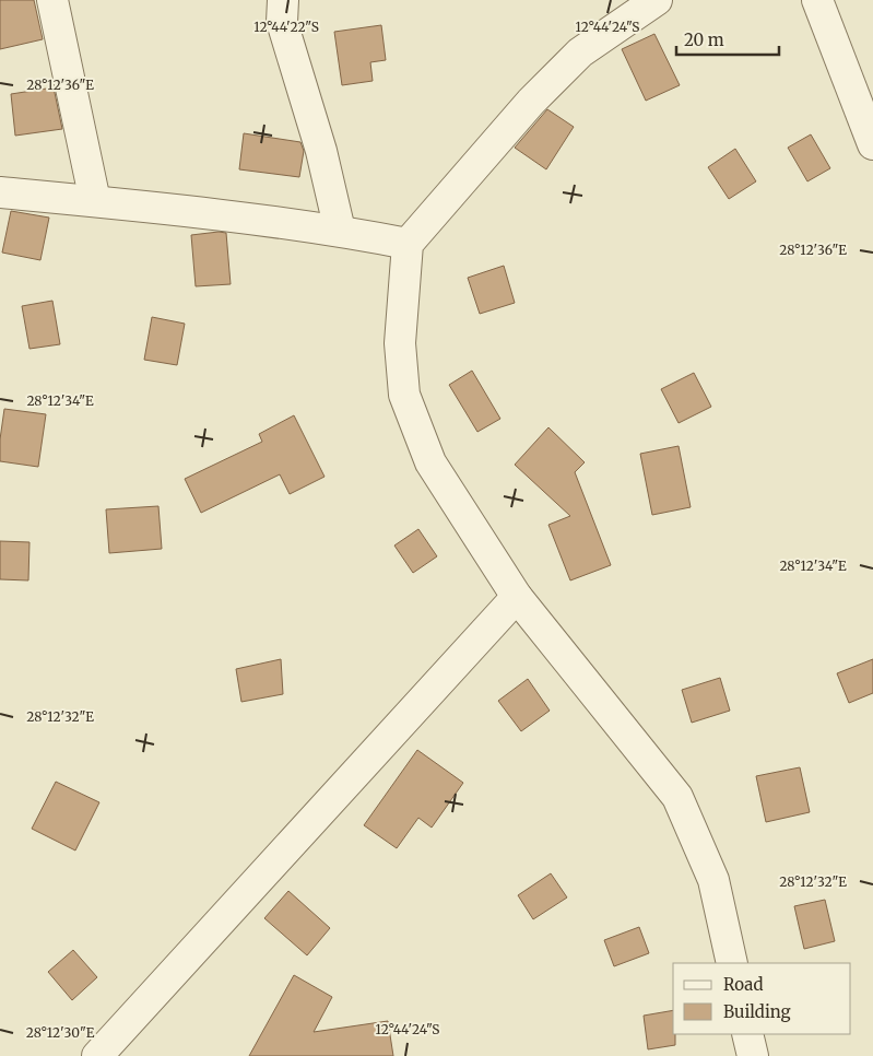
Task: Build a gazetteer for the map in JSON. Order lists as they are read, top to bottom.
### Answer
{
  "legend": ["Road", "Building"],
  "scale_bar": "20 m",
  "coordinates": [
    "12°44'22\"S",
    "12°44'24\"S",
    "28°12'36\"E",
    "28°12'34\"E",
    "28°12'32\"E",
    "28°12'30\"E"
  ]
}
